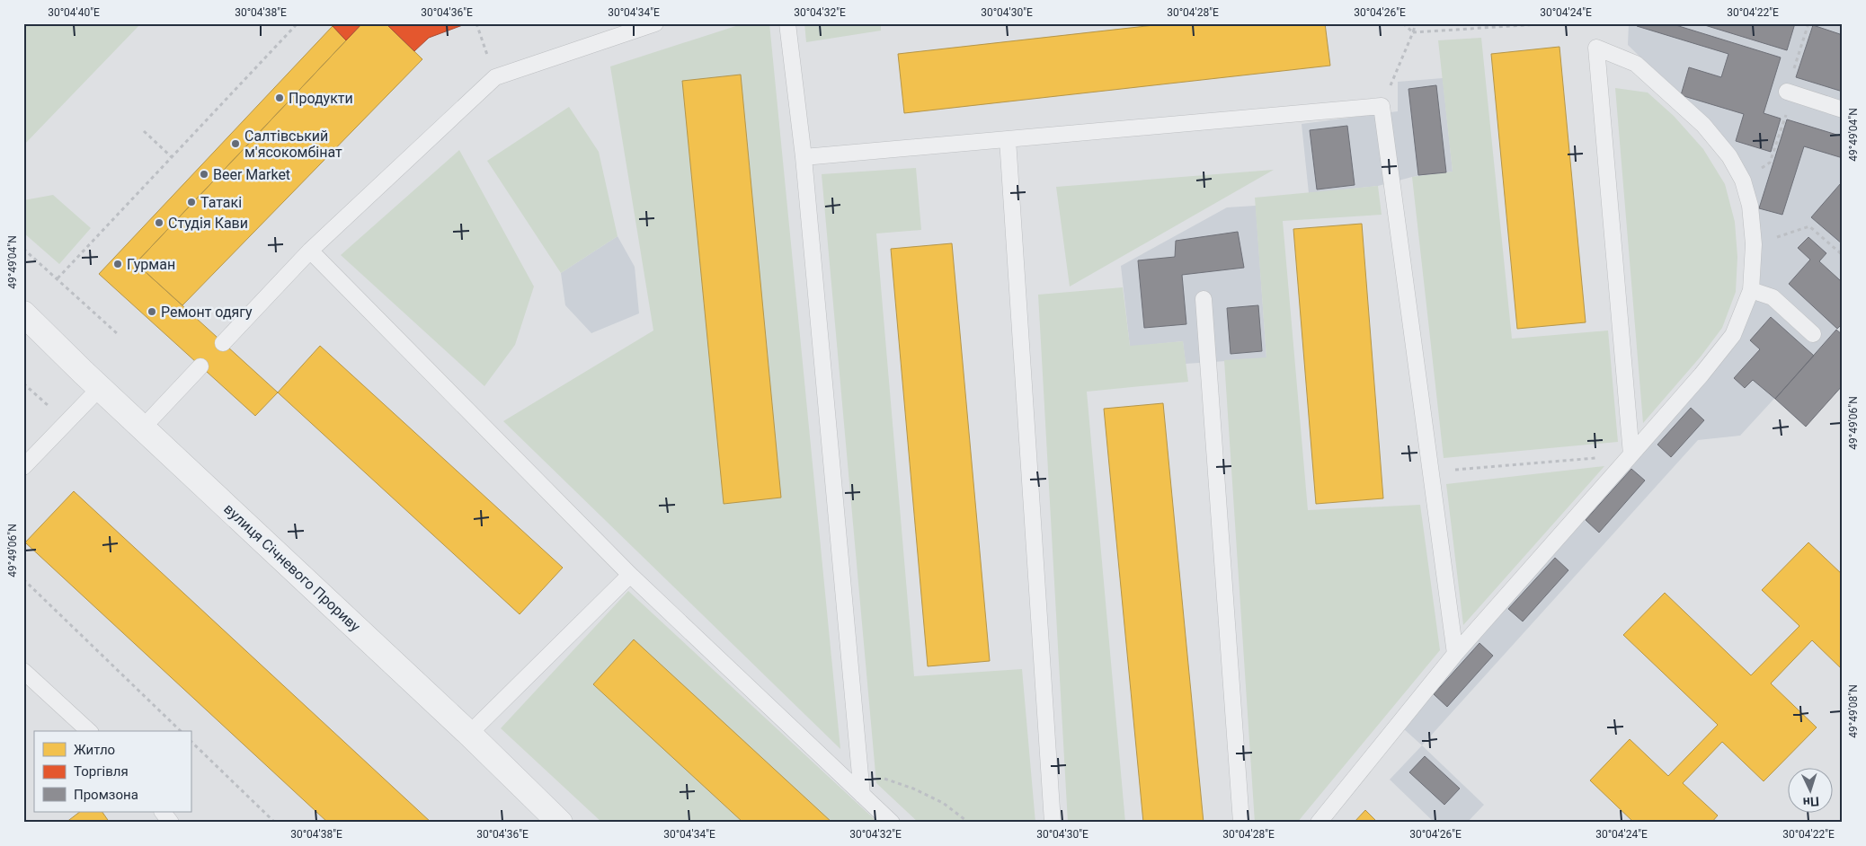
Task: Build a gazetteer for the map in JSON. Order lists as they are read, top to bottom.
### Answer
{
  "streets": {
    "street": ["вулиця Січневого Прориву"]
  },
  "places": [
    "Продукти",
    "Салтівський м'ясокомбінат",
    "Beer Market",
    "Татакі",
    "Студія Кави",
    "Гурман",
    "Ремонт одягу"
  ],
  "legend": ["Житло", "Торгівля", "Промзона"],
  "north": "bottom",
  "coordinates": [
    "30°04'40\"E",
    "30°04'38\"E",
    "30°04'36\"E",
    "30°04'34\"E",
    "30°04'32\"E",
    "30°04'30\"E",
    "30°04'28\"E",
    "30°04'26\"E",
    "30°04'24\"E",
    "30°04'22\"E",
    "49°49'04\"N",
    "49°49'06\"N",
    "49°49'08\"N"
  ]
}
